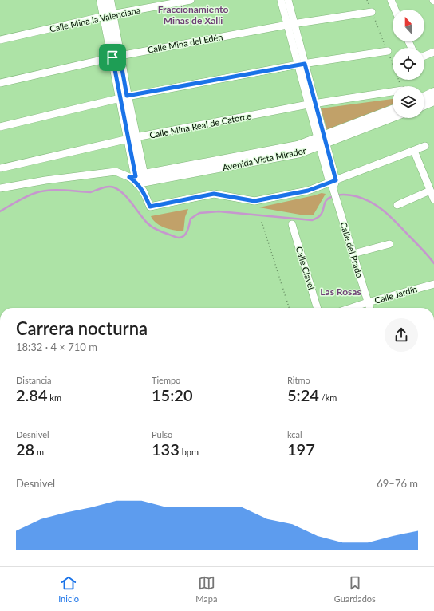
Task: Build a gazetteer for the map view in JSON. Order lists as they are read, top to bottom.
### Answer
{
  "streets": {
    "street": [
      "Calle Mina la Valenciana",
      "Calle Mina del Edén",
      "Calle Mina Real de Catorce",
      "Avenida Vista Mirador",
      "Calle del Prado",
      "Calle Clavel",
      "Calle Jardín"
    ]
  },
  "crossings": [
    ["Calle Mina del Edén", "Calle del Prado"],
    ["Calle Mina Real de Catorce", "Calle del Prado"],
    ["Avenida Vista Mirador", "Calle del Prado"],
    ["Calle del Prado", "Calle Jardín"]
  ],
  "districts": ["Fraccionamiento Minas de Xalli", "Las Rosas"],
  "north": "top",
  "page": {
    "heading": ["Carrera nocturna", "18:32 · 4 × 710 m"],
    "stats": [
      ["Distancia", "2.84 km"],
      ["Tiempo", "15:20"],
      ["Ritmo", "5:24 /km"],
      ["Desnivel", "28 m"],
      ["Pulso", "133 bpm"],
      ["kcal", "197"]
    ],
    "chart": ["Desnivel", "69–76 m"],
    "tabs": ["Inicio", "Mapa", "Guardados"]
  }
}
